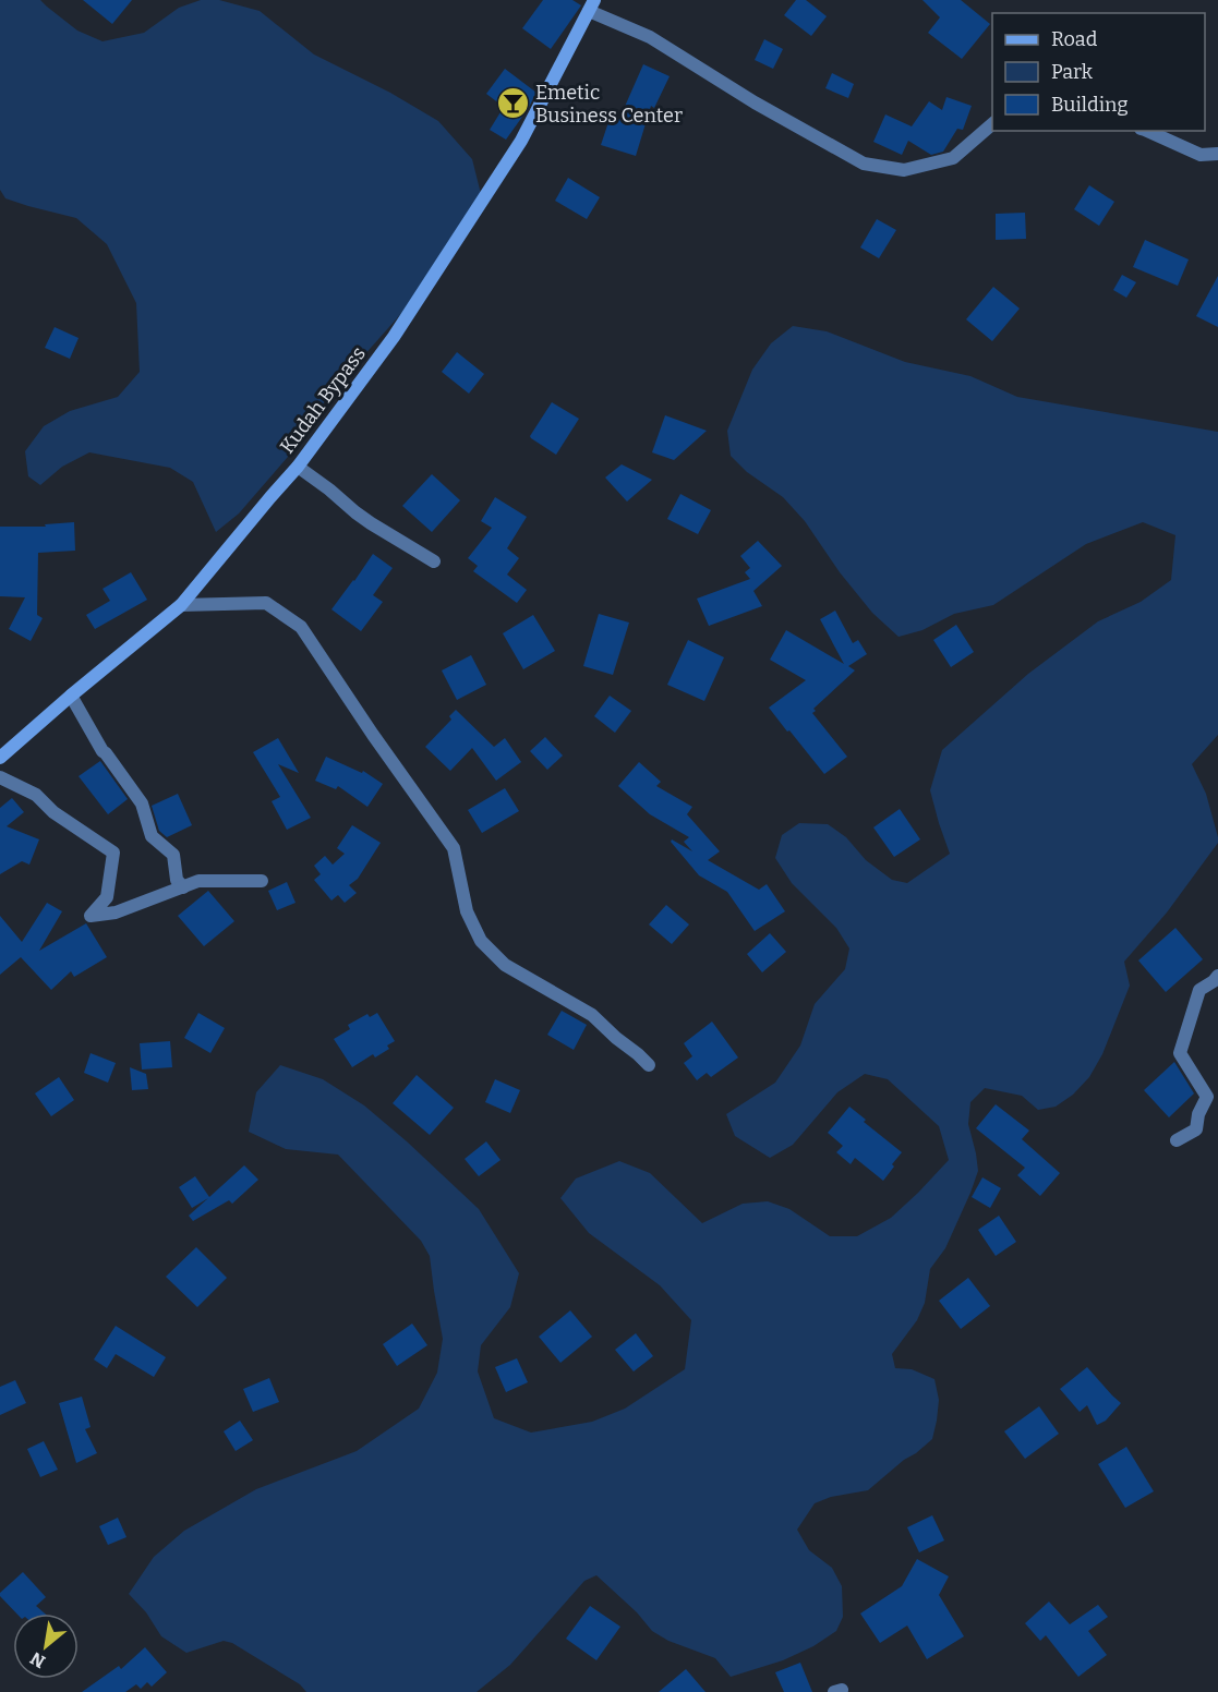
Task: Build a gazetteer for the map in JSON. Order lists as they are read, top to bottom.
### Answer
{
  "streets": {
    "street": ["Kudah Bypass"]
  },
  "places": {
    "bar": ["Emetic Business Center"]
  },
  "legend": ["Road", "Park", "Building"],
  "north": "bottom left"
}
